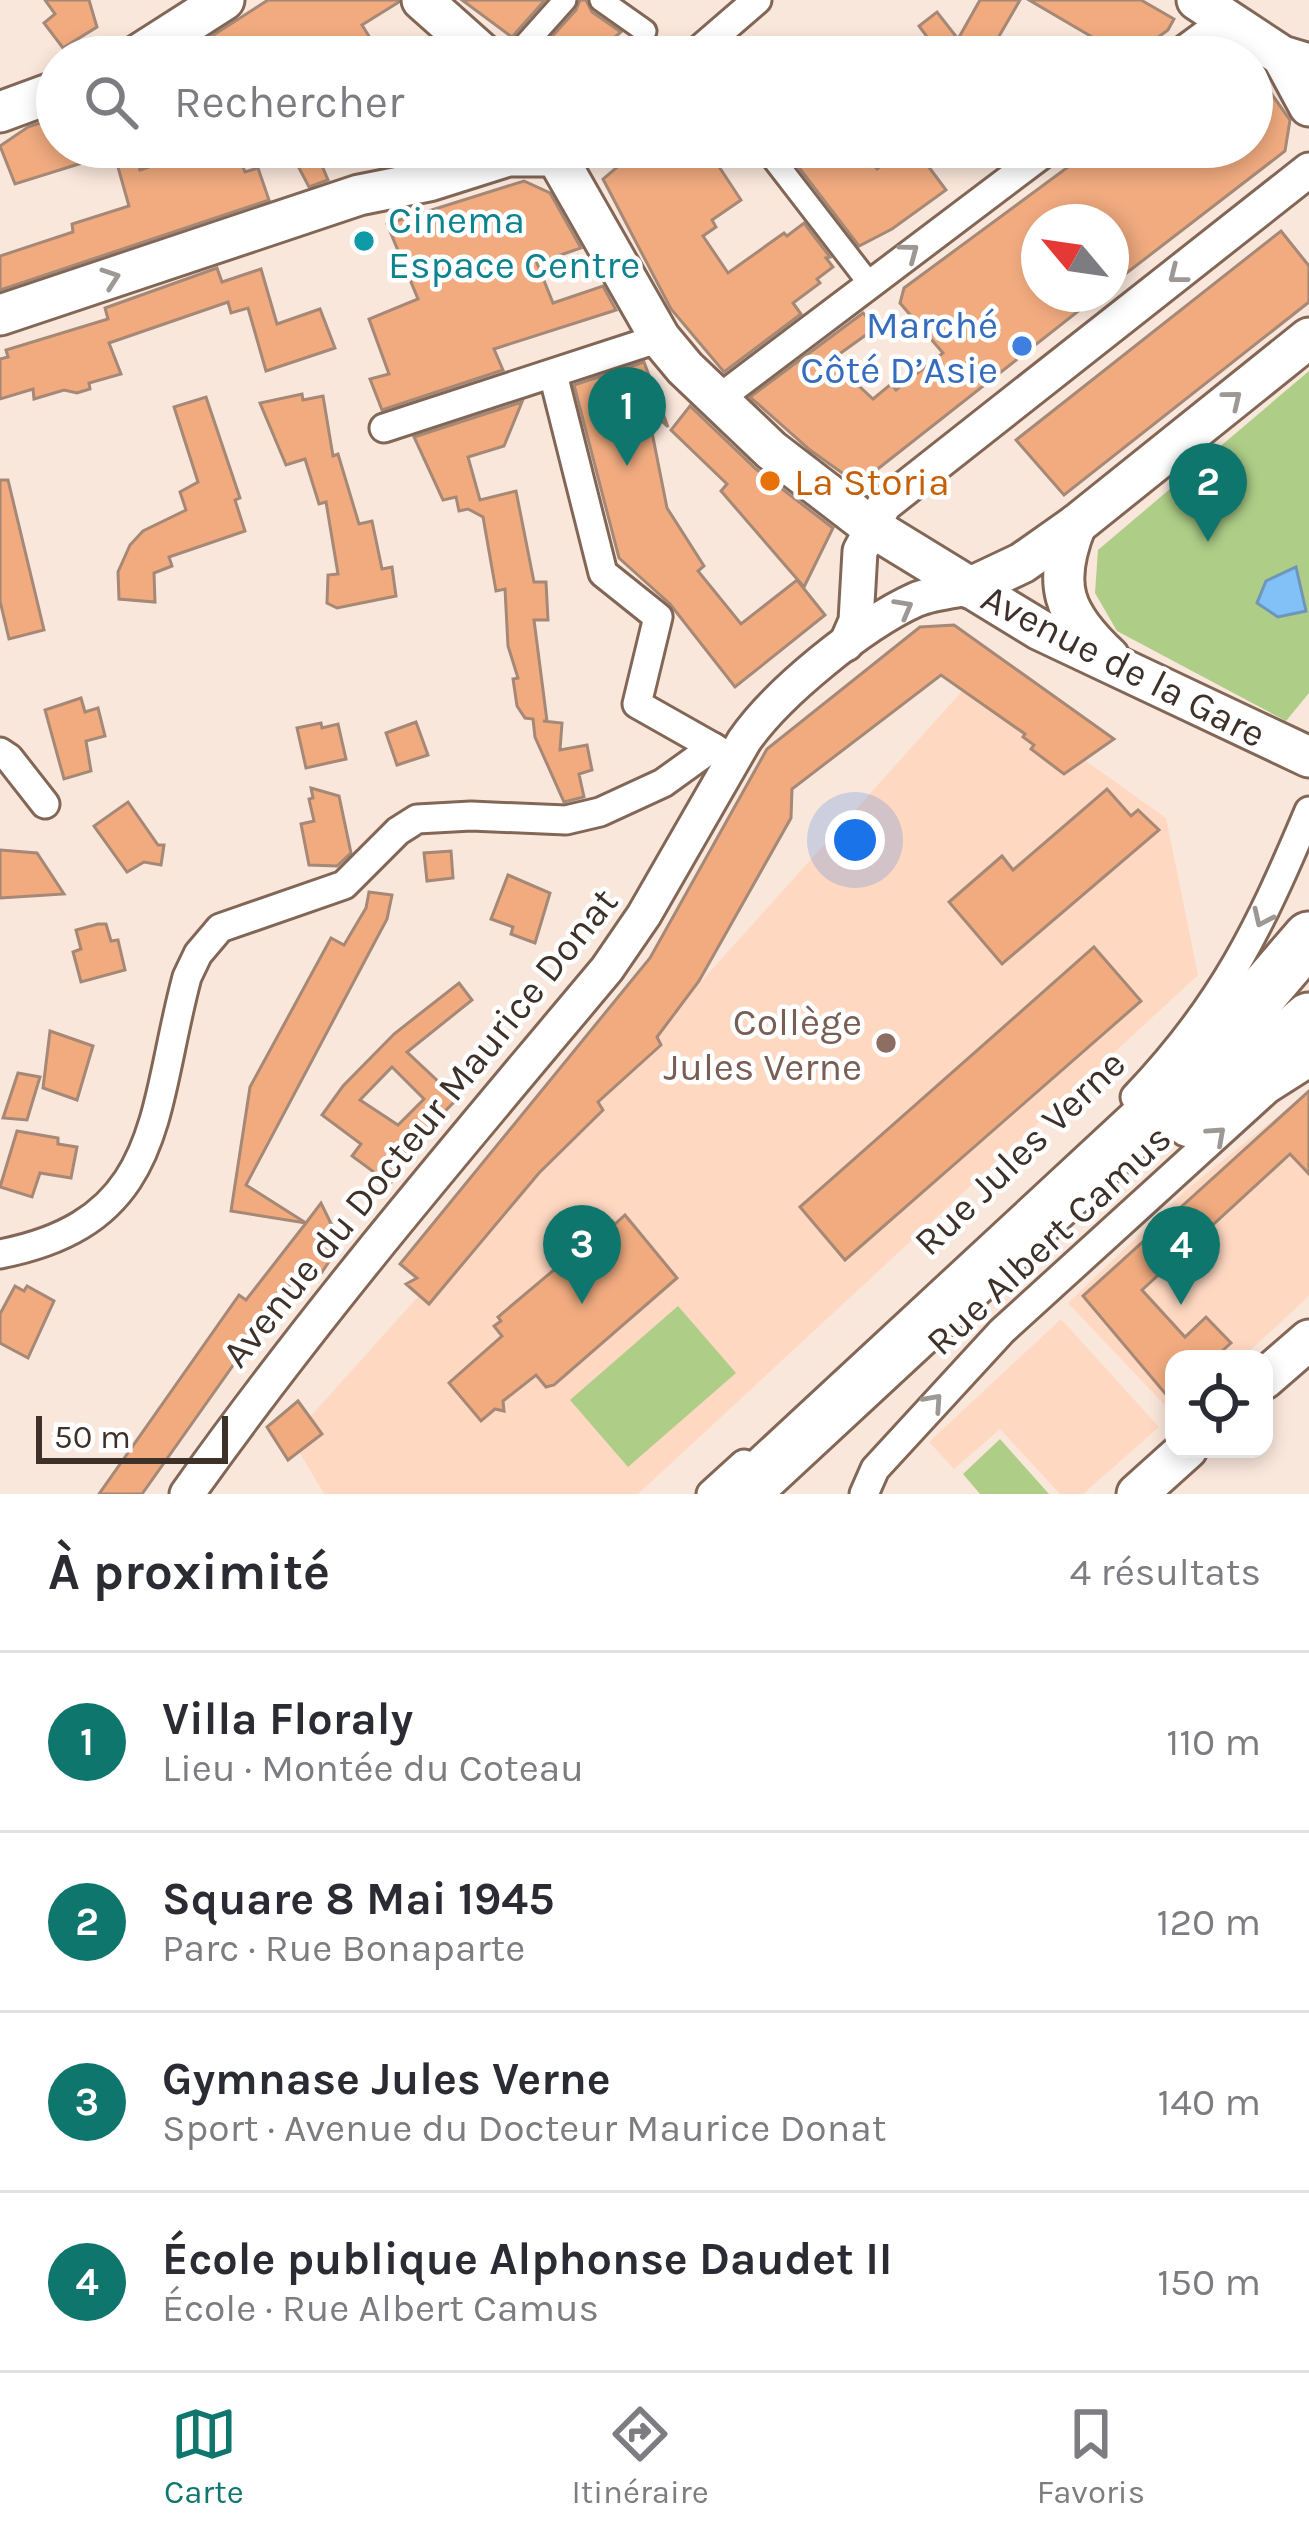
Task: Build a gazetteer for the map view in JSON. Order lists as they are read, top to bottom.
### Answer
{
  "streets": {
    "main road": ["Avenue de la Gare"],
    "street": ["Avenue du Docteur Maurice Donat", "Rue Jules Verne", "Rue Albert Camus"]
  },
  "crossings": [
    ["Avenue de la Gare", "Avenue du Docteur Maurice Donat"]
  ],
  "one_way": ["Rue Jules Verne", "Rue Albert Camus"],
  "places": [
    "Cinema Espace Centre",
    "Marché Côté D’Asie",
    "La Storia",
    "Collège Jules Verne"
  ],
  "scale_bar": "50 m",
  "north": "top left",
  "page": {
    "search": "Rechercher",
    "pins": [
      "1",
      "2",
      "3",
      "4"
    ],
    "scale": "50 m",
    "heading": ["À proximité", "4 résultats"],
    "list": [
      {
        "mark": "1",
        "name": "Villa Floraly",
        "note": "Lieu · Montée du Coteau",
        "value": "110 m"
      },
      {
        "mark": "2",
        "name": "Square 8 Mai 1945",
        "note": "Parc · Rue Bonaparte",
        "value": "120 m"
      },
      {
        "mark": "3",
        "name": "Gymnase Jules Verne",
        "note": "Sport · Avenue du Docteur Maurice Donat",
        "value": "140 m"
      },
      {
        "mark": "4",
        "name": "École publique Alphonse Daudet II",
        "note": "École · Rue Albert Camus",
        "value": "150 m"
      }
    ],
    "nav": ["Carte", "Itinéraire", "Favoris"]
  }
}
